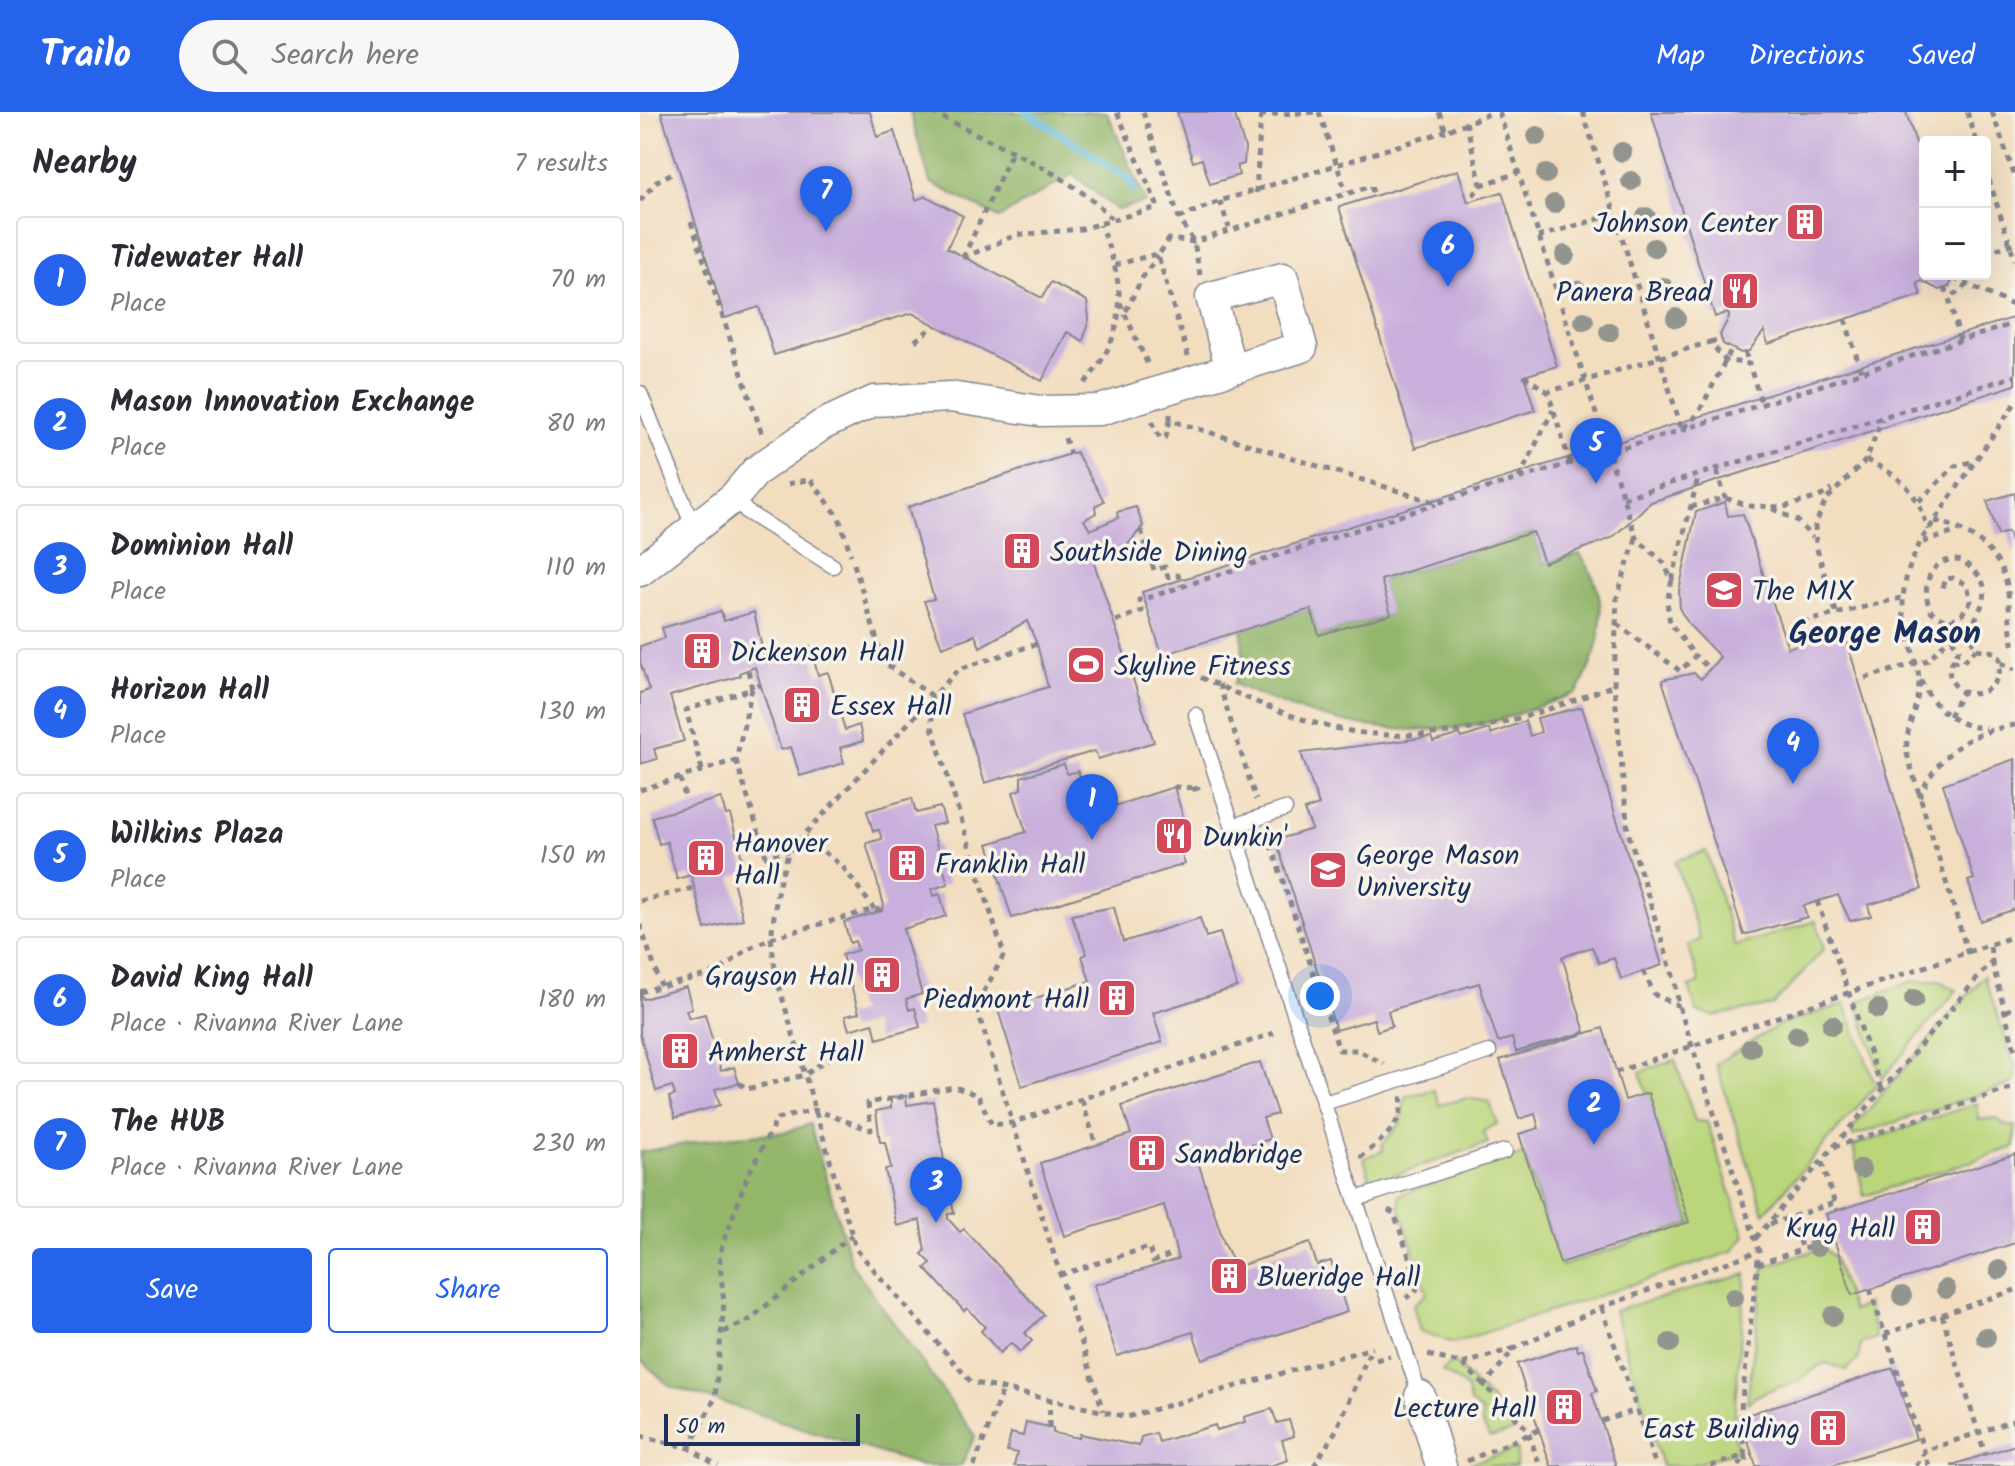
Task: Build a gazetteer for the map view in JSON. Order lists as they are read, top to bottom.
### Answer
{
  "districts": ["George Mason"],
  "places": {
    "building": [
      "Johnson Center",
      "Southside Dining",
      "Dickenson Hall",
      "Essex Hall",
      "Hanover Hall",
      "Franklin Hall",
      "Grayson Hall",
      "Piedmont Hall",
      "Amherst Hall",
      "Sandbridge",
      "Krug Hall",
      "Blueridge Hall",
      "Lecture Hall",
      "East Building"
    ],
    "restaurant": ["Panera Bread", "Dunkin'"],
    "school or university": ["The MIX", "George Mason University"],
    "sports": ["Skyline Fitness"]
  },
  "scale_bar": "50 m",
  "page": {
    "header": "Trailo",
    "search": "Search here",
    "nav": ["Map", "Directions", "Saved"],
    "heading": ["Nearby", "7 results"],
    "map_buttons": ["+", "−"],
    "pins": [
      "7",
      "6",
      "5",
      "4",
      "1",
      "2",
      "3"
    ],
    "list": [
      {
        "mark": "1",
        "name": "Tidewater Hall",
        "note": "Place",
        "value": "70 m"
      },
      {
        "mark": "2",
        "name": "Mason Innovation Exchange",
        "note": "Place",
        "value": "80 m"
      },
      {
        "mark": "3",
        "name": "Dominion Hall",
        "note": "Place",
        "value": "110 m"
      },
      {
        "mark": "4",
        "name": "Horizon Hall",
        "note": "Place",
        "value": "130 m"
      },
      {
        "mark": "5",
        "name": "Wilkins Plaza",
        "note": "Place",
        "value": "150 m"
      },
      {
        "mark": "6",
        "name": "David King Hall",
        "note": "Place · Rivanna River Lane",
        "value": "180 m"
      },
      {
        "mark": "7",
        "name": "The HUB",
        "note": "Place · Rivanna River Lane",
        "value": "230 m"
      }
    ],
    "buttons": ["Save", "Share"],
    "scale": "50 m"
  }
}
